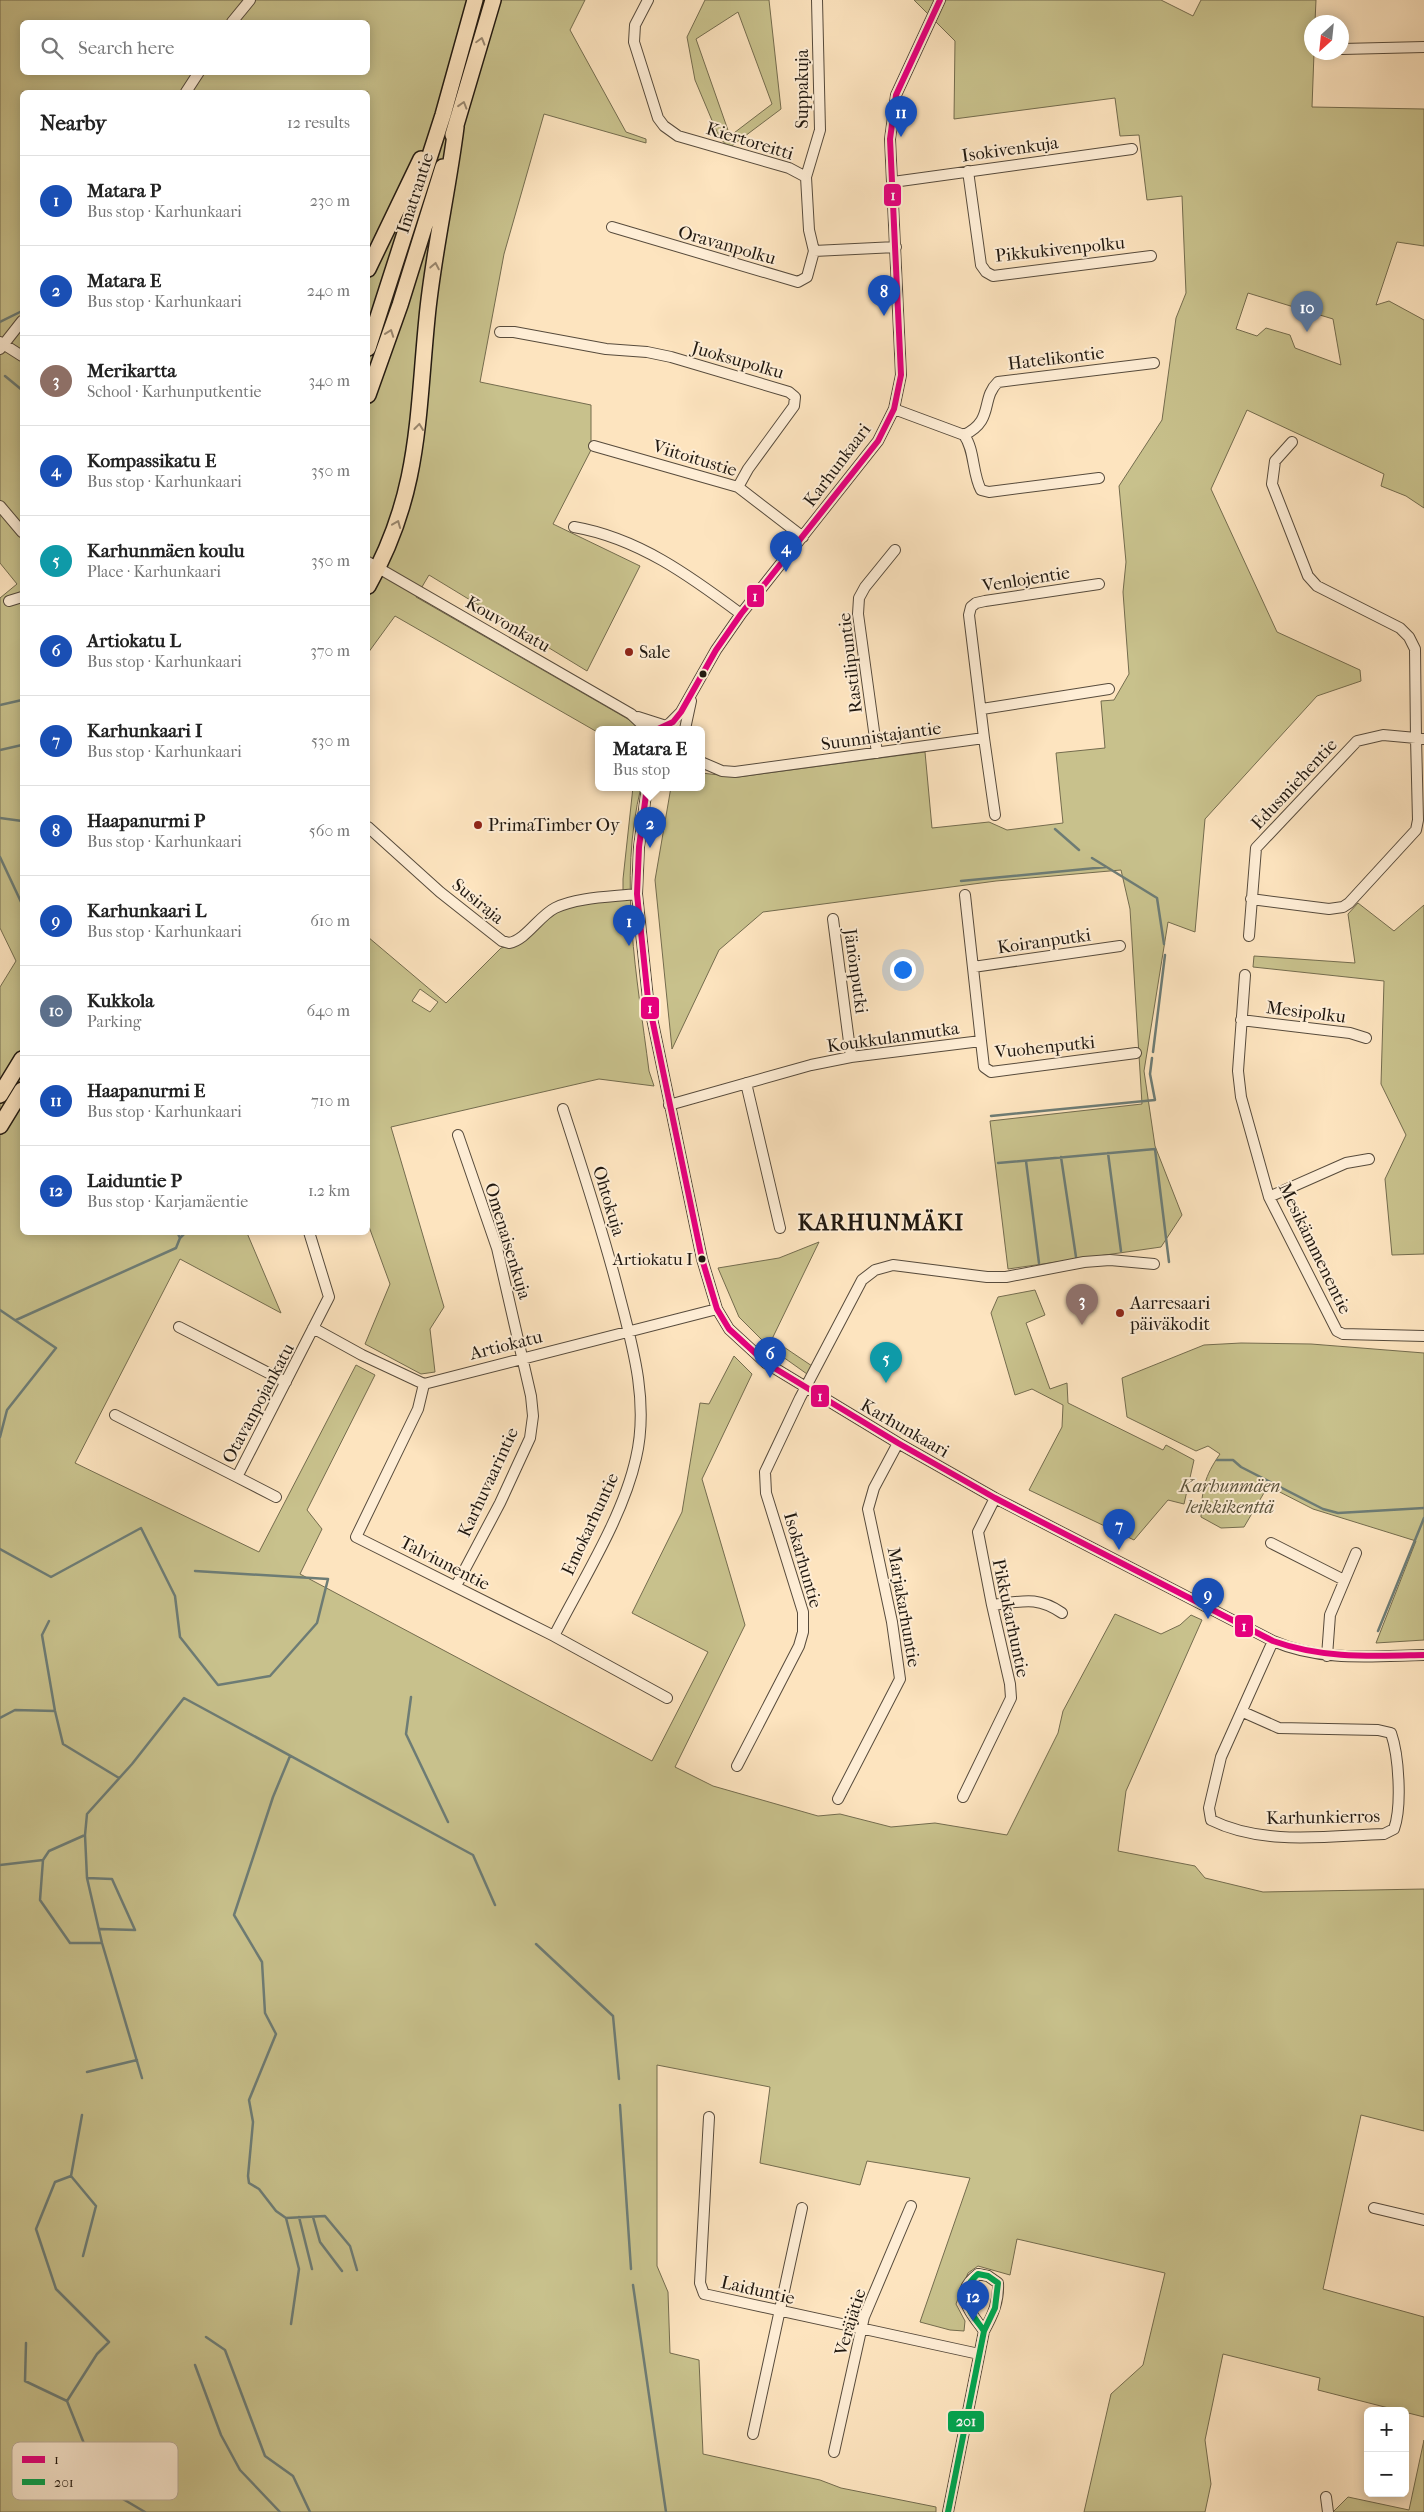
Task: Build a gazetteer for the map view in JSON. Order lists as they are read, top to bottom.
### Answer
{
  "streets": {
    "highway": ["Imatrantie"],
    "street": [
      "Suppakuja",
      "Kiertoreitti",
      "Isokivenkuja",
      "Oravanpolku",
      "Pikkukivenpolku",
      "Hatelikontie",
      "Juoksupolku",
      "Viitoitustie",
      "Karhunkaari",
      "Venlojentie",
      "Kouvonkatu",
      "Rastilipuntie",
      "Suunnistajantie",
      "Edusmiehentie",
      "Susiraja",
      "Koiranputki",
      "Jänönputki",
      "Mesipolku",
      "Koukkulanmutka",
      "Vuohenputki",
      "Ohtokuja",
      "Omenaisenkuja",
      "Mesikämmenentie",
      "Artiokatu",
      "Otavanpojankatu",
      "Karhuvaarintie",
      "Emokarhuntie",
      "Isokarhuntie",
      "Talviunentie",
      "Marjakarhuntie",
      "Pikkukarhuntie",
      "Karhunkierros",
      "Laiduntie",
      "Veräjätie"
    ]
  },
  "crossings": [
    ["Suppakuja", "Kiertoreitti"],
    ["Kiertoreitti", "Oravanpolku"],
    ["Isokivenkuja", "Pikkukivenpolku"],
    ["Isokivenkuja", "Karhunkaari"],
    ["Juoksupolku", "Viitoitustie"],
    ["Viitoitustie", "Karhunkaari"],
    ["Karhunkaari", "Kouvonkatu"],
    ["Karhunkaari", "Susiraja"],
    ["Karhunkaari", "Koukkulanmutka"],
    ["Karhunkaari", "Artiokatu"],
    ["Karhunkaari", "Isokarhuntie"],
    ["Karhunkaari", "Marjakarhuntie"],
    ["Karhunkaari", "Pikkukarhuntie"],
    ["Karhunkaari", "Karhunkierros"],
    ["Venlojentie", "Suunnistajantie"],
    ["Rastilipuntie", "Suunnistajantie"],
    ["Koiranputki", "Koukkulanmutka"],
    ["Jänönputki", "Koukkulanmutka"],
    ["Mesipolku", "Mesikämmenentie"],
    ["Koukkulanmutka", "Vuohenputki"],
    ["Ohtokuja", "Artiokatu"],
    ["Ohtokuja", "Emokarhuntie"],
    ["Omenaisenkuja", "Artiokatu"],
    ["Omenaisenkuja", "Karhuvaarintie"],
    ["Artiokatu", "Karhuvaarintie"],
    ["Artiokatu", "Emokarhuntie"],
    ["Artiokatu", "Talviunentie"],
    ["Karhuvaarintie", "Talviunentie"],
    ["Emokarhuntie", "Talviunentie"],
    ["Laiduntie", "Veräjätie"]
  ],
  "districts": ["KARHUNMÄKI"],
  "parks": ["Karhunmäen leikkikenttä"],
  "places": [
    "Sale",
    "PrimaTimber Oy",
    "Artiokatu I",
    "Aarresaari päiväkodit"
  ],
  "lines": ["transit line 1", "transit line 201"],
  "legend": ["1", "201"],
  "north": "bottom left",
  "page": {
    "search": "Search here",
    "heading": ["Nearby", "12 results"],
    "pins": [
      "11",
      "8",
      "10",
      "4",
      "2",
      "1",
      "3",
      "6",
      "5",
      "7",
      "9",
      "12"
    ],
    "list": [
      {
        "mark": "1",
        "name": "Matara P",
        "note": "Bus stop · Karhunkaari",
        "value": "230 m"
      },
      {
        "mark": "2",
        "name": "Matara E",
        "note": "Bus stop · Karhunkaari",
        "value": "240 m"
      },
      {
        "mark": "3",
        "name": "Merikartta",
        "note": "School · Karhunputkentie",
        "value": "340 m"
      },
      {
        "mark": "4",
        "name": "Kompassikatu E",
        "note": "Bus stop · Karhunkaari",
        "value": "350 m"
      },
      {
        "mark": "5",
        "name": "Karhunmäen koulu",
        "note": "Place · Karhunkaari",
        "value": "350 m"
      },
      {
        "mark": "6",
        "name": "Artiokatu L",
        "note": "Bus stop · Karhunkaari",
        "value": "370 m"
      },
      {
        "mark": "7",
        "name": "Karhunkaari I",
        "note": "Bus stop · Karhunkaari",
        "value": "530 m"
      },
      {
        "mark": "8",
        "name": "Haapanurmi P",
        "note": "Bus stop · Karhunkaari",
        "value": "560 m"
      },
      {
        "mark": "9",
        "name": "Karhunkaari L",
        "note": "Bus stop · Karhunkaari",
        "value": "610 m"
      },
      {
        "mark": "10",
        "name": "Kukkola",
        "note": "Parking",
        "value": "640 m"
      },
      {
        "mark": "11",
        "name": "Haapanurmi E",
        "note": "Bus stop · Karhunkaari",
        "value": "710 m"
      },
      {
        "mark": "12",
        "name": "Laiduntie P",
        "note": "Bus stop · Karjamäentie",
        "value": "1.2 km"
      }
    ],
    "popup": ["Matara E", "Bus stop"],
    "map_buttons": ["+", "−"]
  }
}
